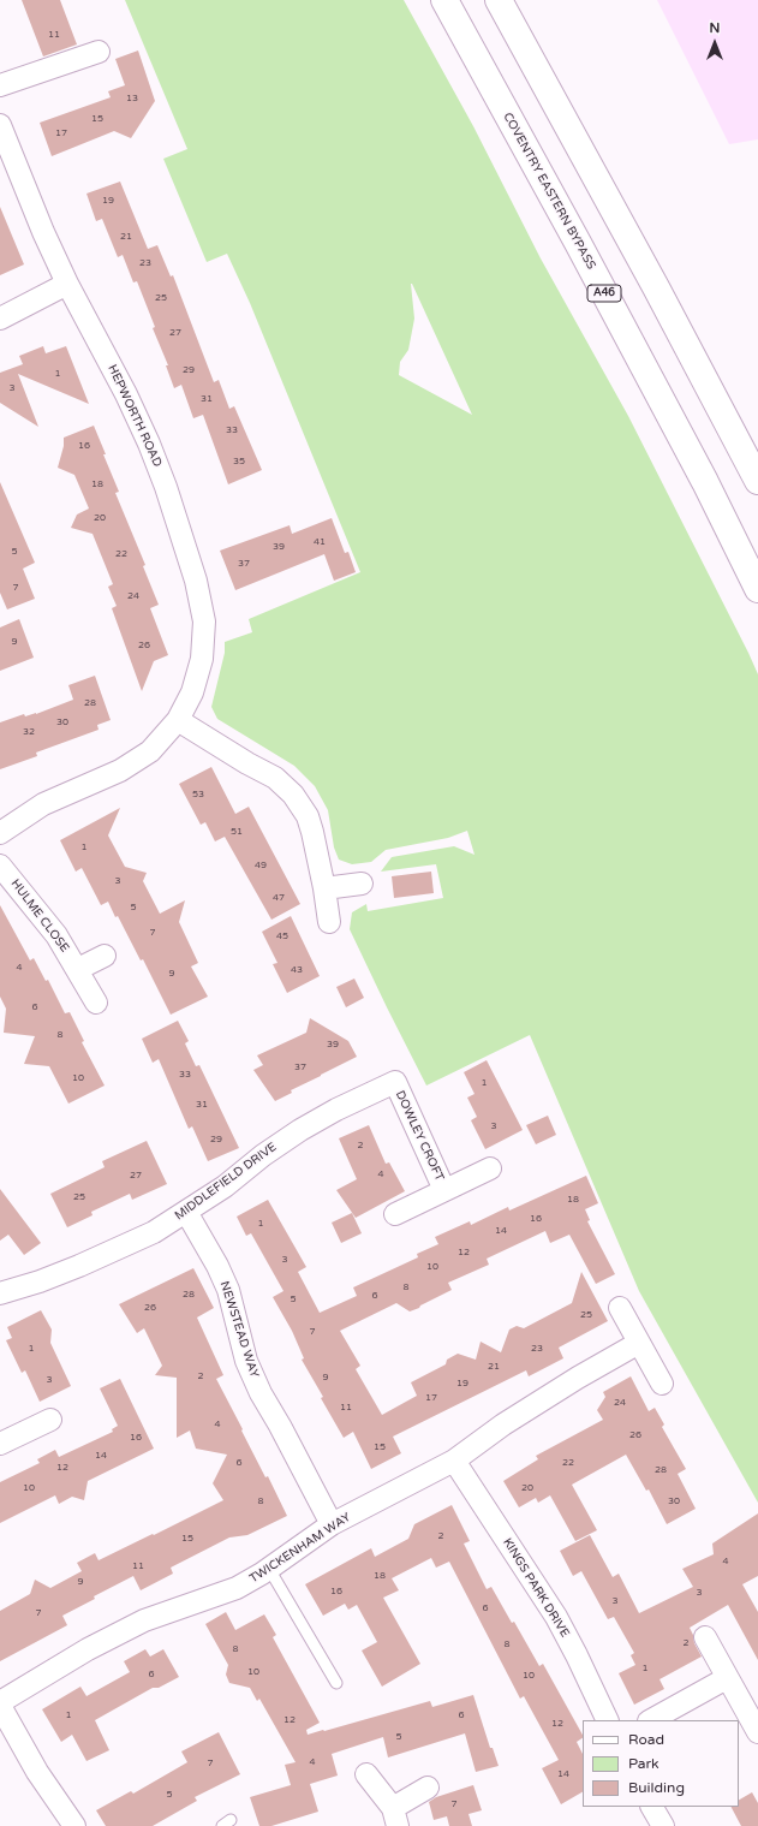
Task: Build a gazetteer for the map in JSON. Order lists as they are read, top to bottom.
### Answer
{
  "streets": {
    "highway": ["COVENTRY EASTERN BYPASS", "A46"],
    "street": [
      "HEPWORTH ROAD",
      "HULME CLOSE",
      "DOWLEY CROFT",
      "MIDDLEFIELD DRIVE",
      "NEWSTEAD WAY",
      "TWICKENHAM WAY",
      "KINGS PARK DRIVE"
    ]
  },
  "crossings": [
    ["DOWLEY CROFT", "MIDDLEFIELD DRIVE"],
    ["MIDDLEFIELD DRIVE", "NEWSTEAD WAY"],
    ["NEWSTEAD WAY", "TWICKENHAM WAY"],
    ["TWICKENHAM WAY", "KINGS PARK DRIVE"]
  ],
  "house_numbers": [
    "11",
    "13",
    "15",
    "17",
    "19",
    "21",
    "23",
    "25",
    "27",
    "29",
    "1",
    "3",
    "31",
    "33",
    "16",
    "35",
    "18",
    "20",
    "41",
    "39",
    "5",
    "22",
    "37",
    "7",
    "24",
    "9",
    "26",
    "28",
    "30",
    "32",
    "53",
    "51",
    "1",
    "49",
    "3",
    "47",
    "5",
    "7",
    "45",
    "4",
    "43",
    "9",
    "6",
    "8",
    "39",
    "37",
    "33",
    "10",
    "1",
    "31",
    "3",
    "29",
    "2",
    "4",
    "27",
    "25",
    "18",
    "16",
    "1",
    "14",
    "12",
    "3",
    "10",
    "8",
    "28",
    "6",
    "5",
    "26",
    "25",
    "7",
    "1",
    "23",
    "21",
    "2",
    "9",
    "3",
    "19",
    "17",
    "24",
    "11",
    "4",
    "26",
    "16",
    "15",
    "14",
    "6",
    "22",
    "12",
    "28",
    "10",
    "20",
    "8",
    "30",
    "2",
    "15",
    "4",
    "11",
    "18",
    "9",
    "16",
    "3",
    "3",
    "6",
    "7",
    "2",
    "8",
    "8",
    "1",
    "10",
    "6",
    "10",
    "1",
    "6",
    "12",
    "12",
    "5",
    "4",
    "7",
    "14",
    "5",
    "7"
  ],
  "legend": ["Road", "Park", "Building"],
  "north": "top"
}
